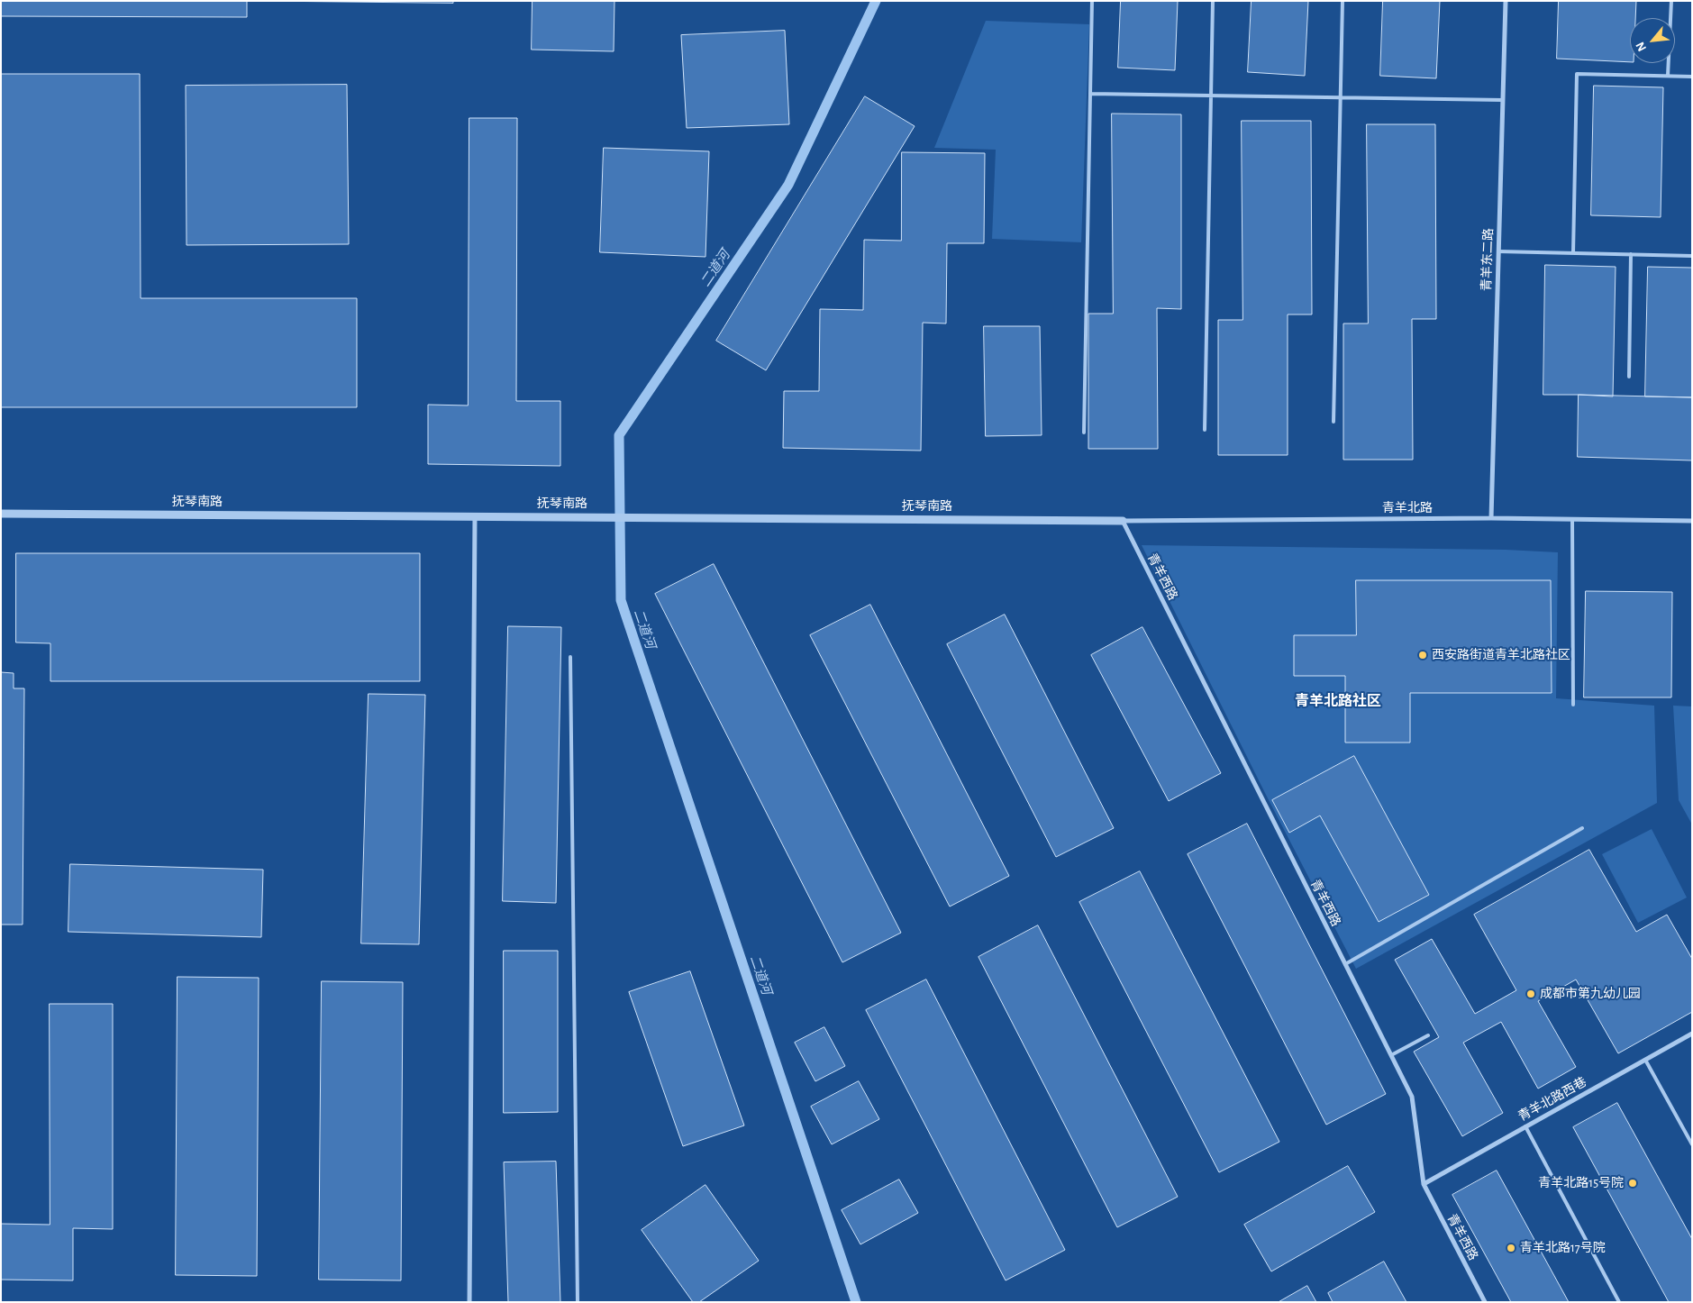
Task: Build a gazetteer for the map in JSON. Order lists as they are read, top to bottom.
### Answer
{
  "streets": {
    "street": [
      "青羊东二路",
      "抚琴南路",
      "青羊北路",
      "青羊西路",
      "青羊北路西巷"
    ]
  },
  "crossings": [
    ["青羊东二路", "青羊北路"],
    ["抚琴南路", "青羊北路"],
    ["抚琴南路", "青羊西路"],
    ["青羊北路", "青羊西路"],
    ["青羊西路", "青羊北路西巷"]
  ],
  "districts": ["青羊北路社区"],
  "water": ["二道河"],
  "places": [
    "西安路街道青羊北路社区",
    "成都市第九幼儿园",
    "青羊北路15号院",
    "青羊北路17号院"
  ],
  "north": "bottom left"
}
